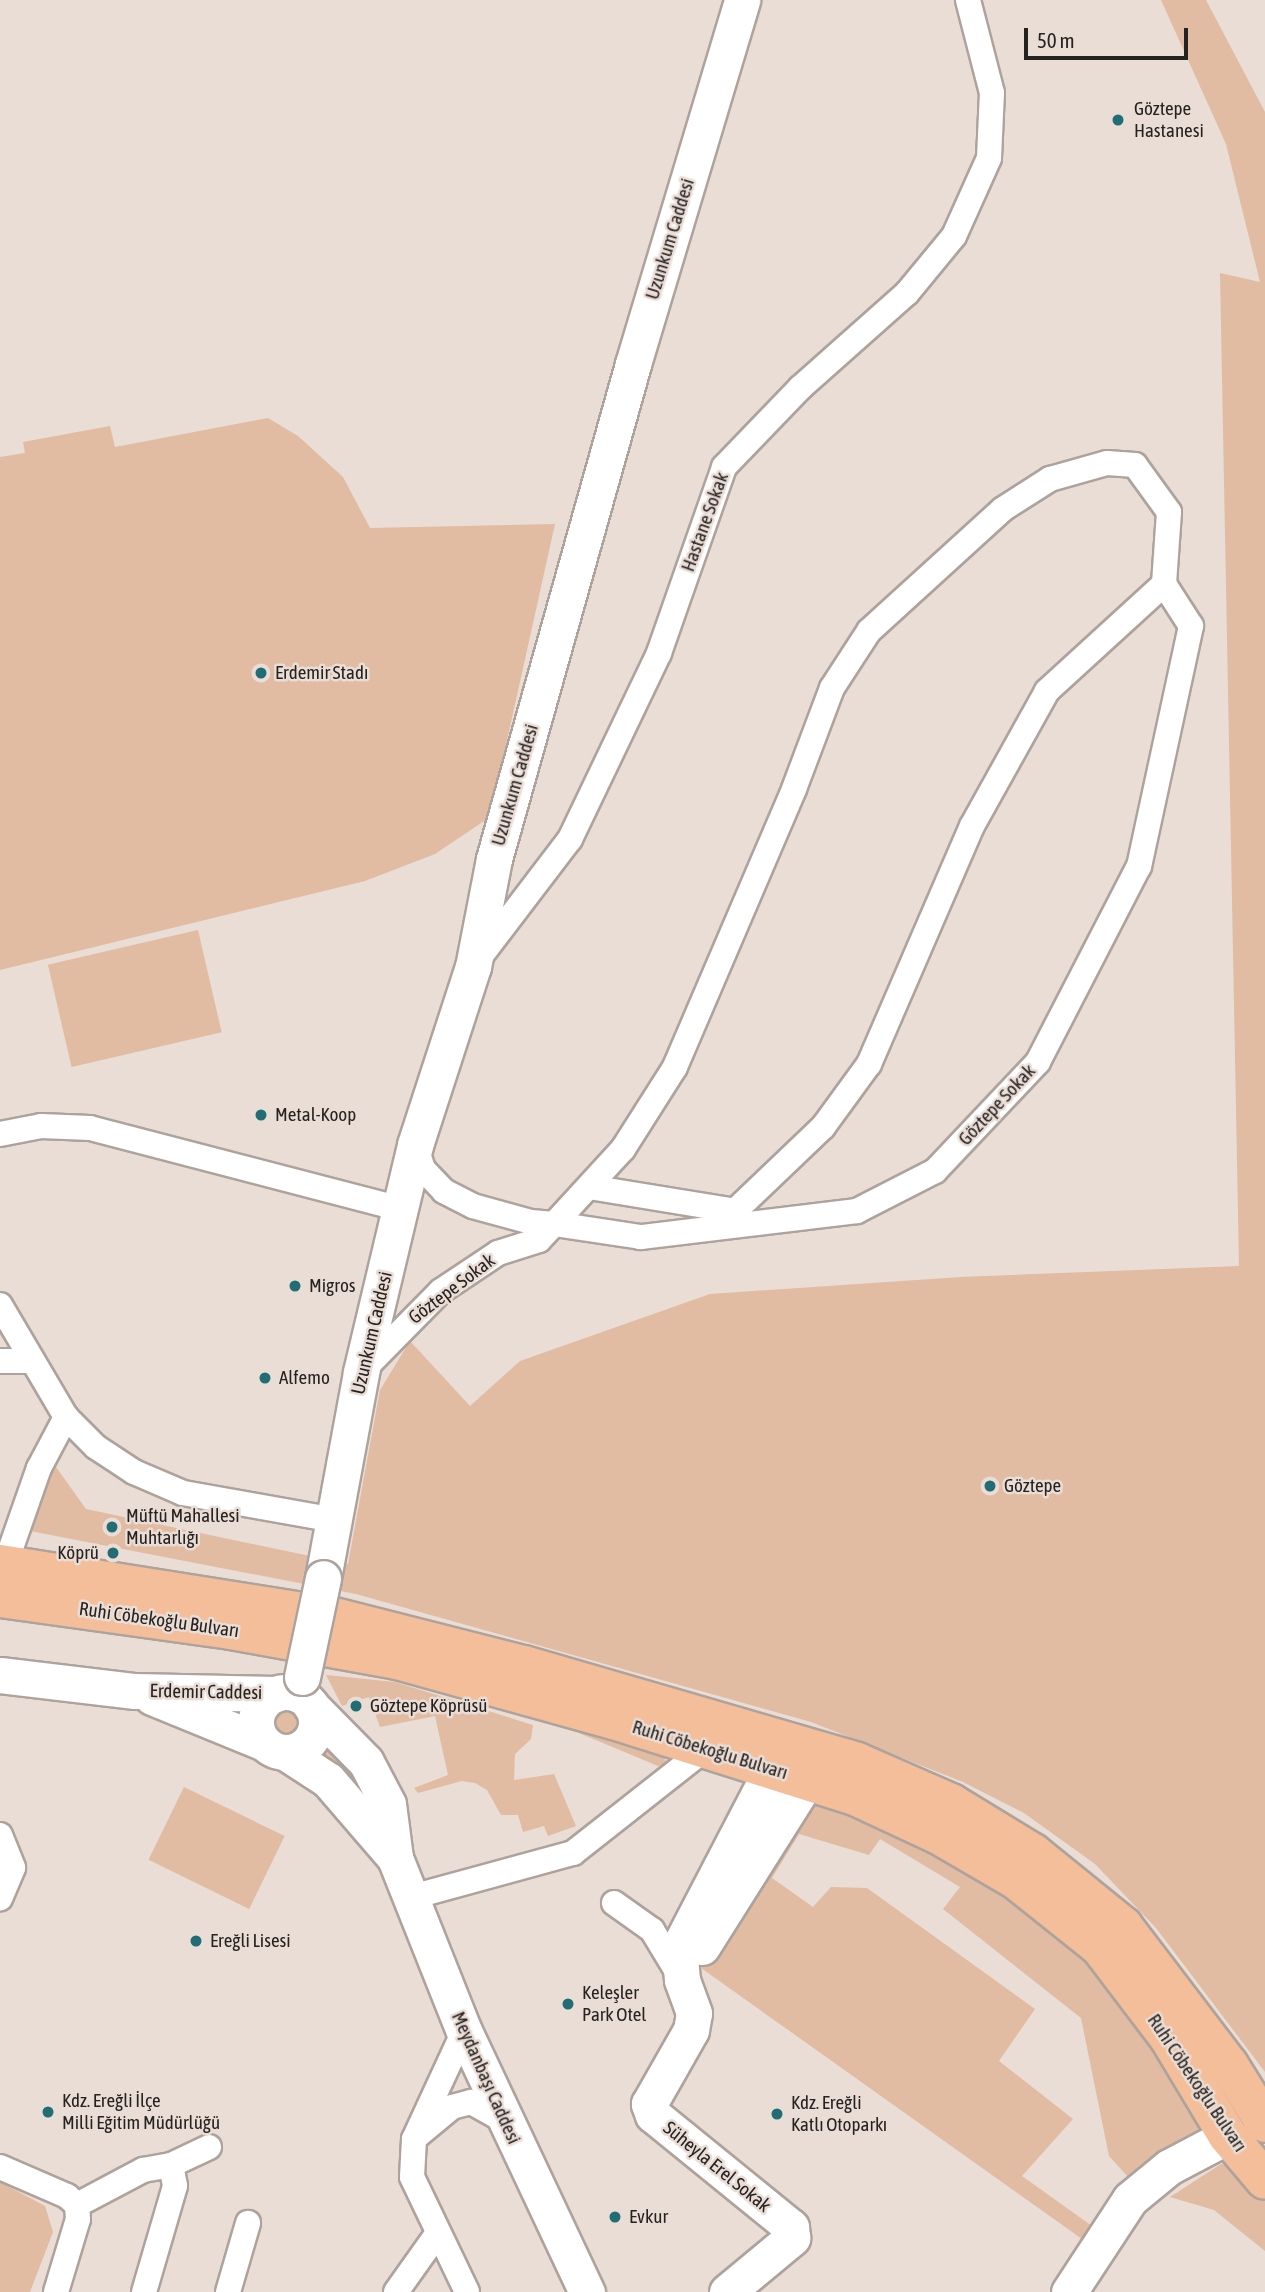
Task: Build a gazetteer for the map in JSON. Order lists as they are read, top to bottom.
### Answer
{
  "streets": {
    "main road": [
      "Uzunkum Caddesi",
      "Ruhi Cöbekoğlu Bulvarı",
      "Erdemir Caddesi",
      "Meydanbaşı Caddesi",
      "Süheyla Erel Sokak"
    ],
    "street": ["Hastane Sokak", "Göztepe Sokak"]
  },
  "crossings": [
    ["Uzunkum Caddesi", "Hastane Sokak"],
    ["Uzunkum Caddesi", "Göztepe Sokak"],
    ["Uzunkum Caddesi", "Erdemir Caddesi"],
    ["Uzunkum Caddesi", "Meydanbaşı Caddesi"],
    ["Ruhi Cöbekoğlu Bulvarı", "Süheyla Erel Sokak"],
    ["Erdemir Caddesi", "Meydanbaşı Caddesi"]
  ],
  "places": [
    "Göztepe Hastanesi",
    "Erdemir Stadı",
    "Metal-Koop",
    "Migros",
    "Alfemo",
    "Göztepe",
    "Müftü Mahallesi Muhtarlığı",
    "Köprü",
    "Göztepe Köprüsü",
    "Ereğli Lisesi",
    "Keleşler Park Otel",
    "Kdz. Ereğli İlçe Milli Eğitim Müdürlüğü",
    "Kdz. Ereğli Katlı Otoparkı",
    "Evkur"
  ],
  "scale_bar": "50 m"
}
